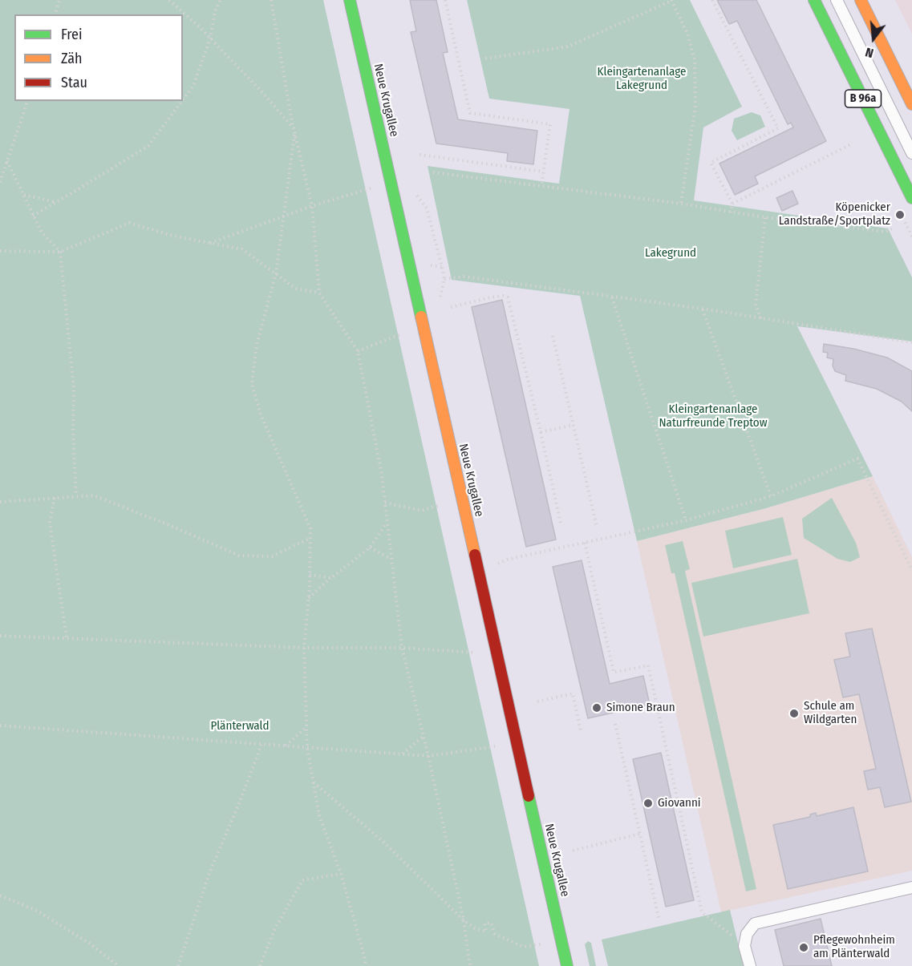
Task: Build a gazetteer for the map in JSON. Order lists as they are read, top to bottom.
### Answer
{
  "streets": {
    "street": ["B 96a", "Neue Krugallee"]
  },
  "parks": [
    "Kleingartenanlage Lakegrund",
    "Lakegrund",
    "Kleingartenanlage Naturfreunde Treptow",
    "Plänterwald"
  ],
  "places": [
    "Köpenicker Landstraße/Sportplatz",
    "Simone Braun",
    "Schule am Wildgarten",
    "Giovanni",
    "Pflegewohnheim am Plänterwald"
  ],
  "legend": ["Frei", "Zäh", "Stau"],
  "north": "bottom"
}
